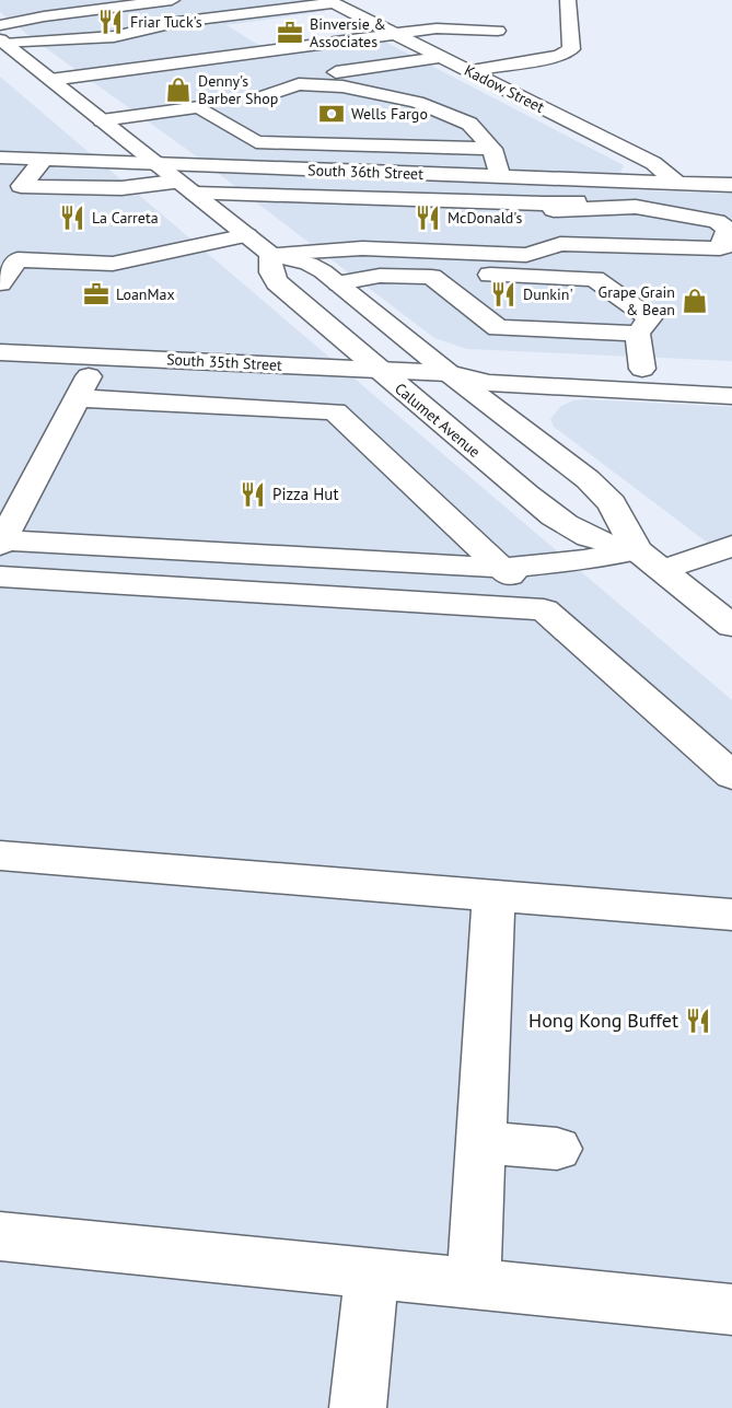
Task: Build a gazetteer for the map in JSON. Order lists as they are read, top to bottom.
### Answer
{
  "streets": {
    "street": [
      "Kadow Street",
      "South 36th Street",
      "South 35th Street",
      "Calumet Avenue"
    ]
  },
  "crossings": [
    ["Kadow Street", "South 36th Street"],
    ["South 36th Street", "Calumet Avenue"],
    ["South 35th Street", "Calumet Avenue"]
  ],
  "places": {
    "restaurant": [
      "Friar Tuck's",
      "La Carreta",
      "McDonald's",
      "Dunkin'",
      "Pizza Hut",
      "Hong Kong Buffet"
    ],
    "office": ["Binversie & Associates", "LoanMax"],
    "shop": ["Denny's Barber Shop", "Grape Grain & Bean"],
    "bank": ["Wells Fargo"]
  }
}
